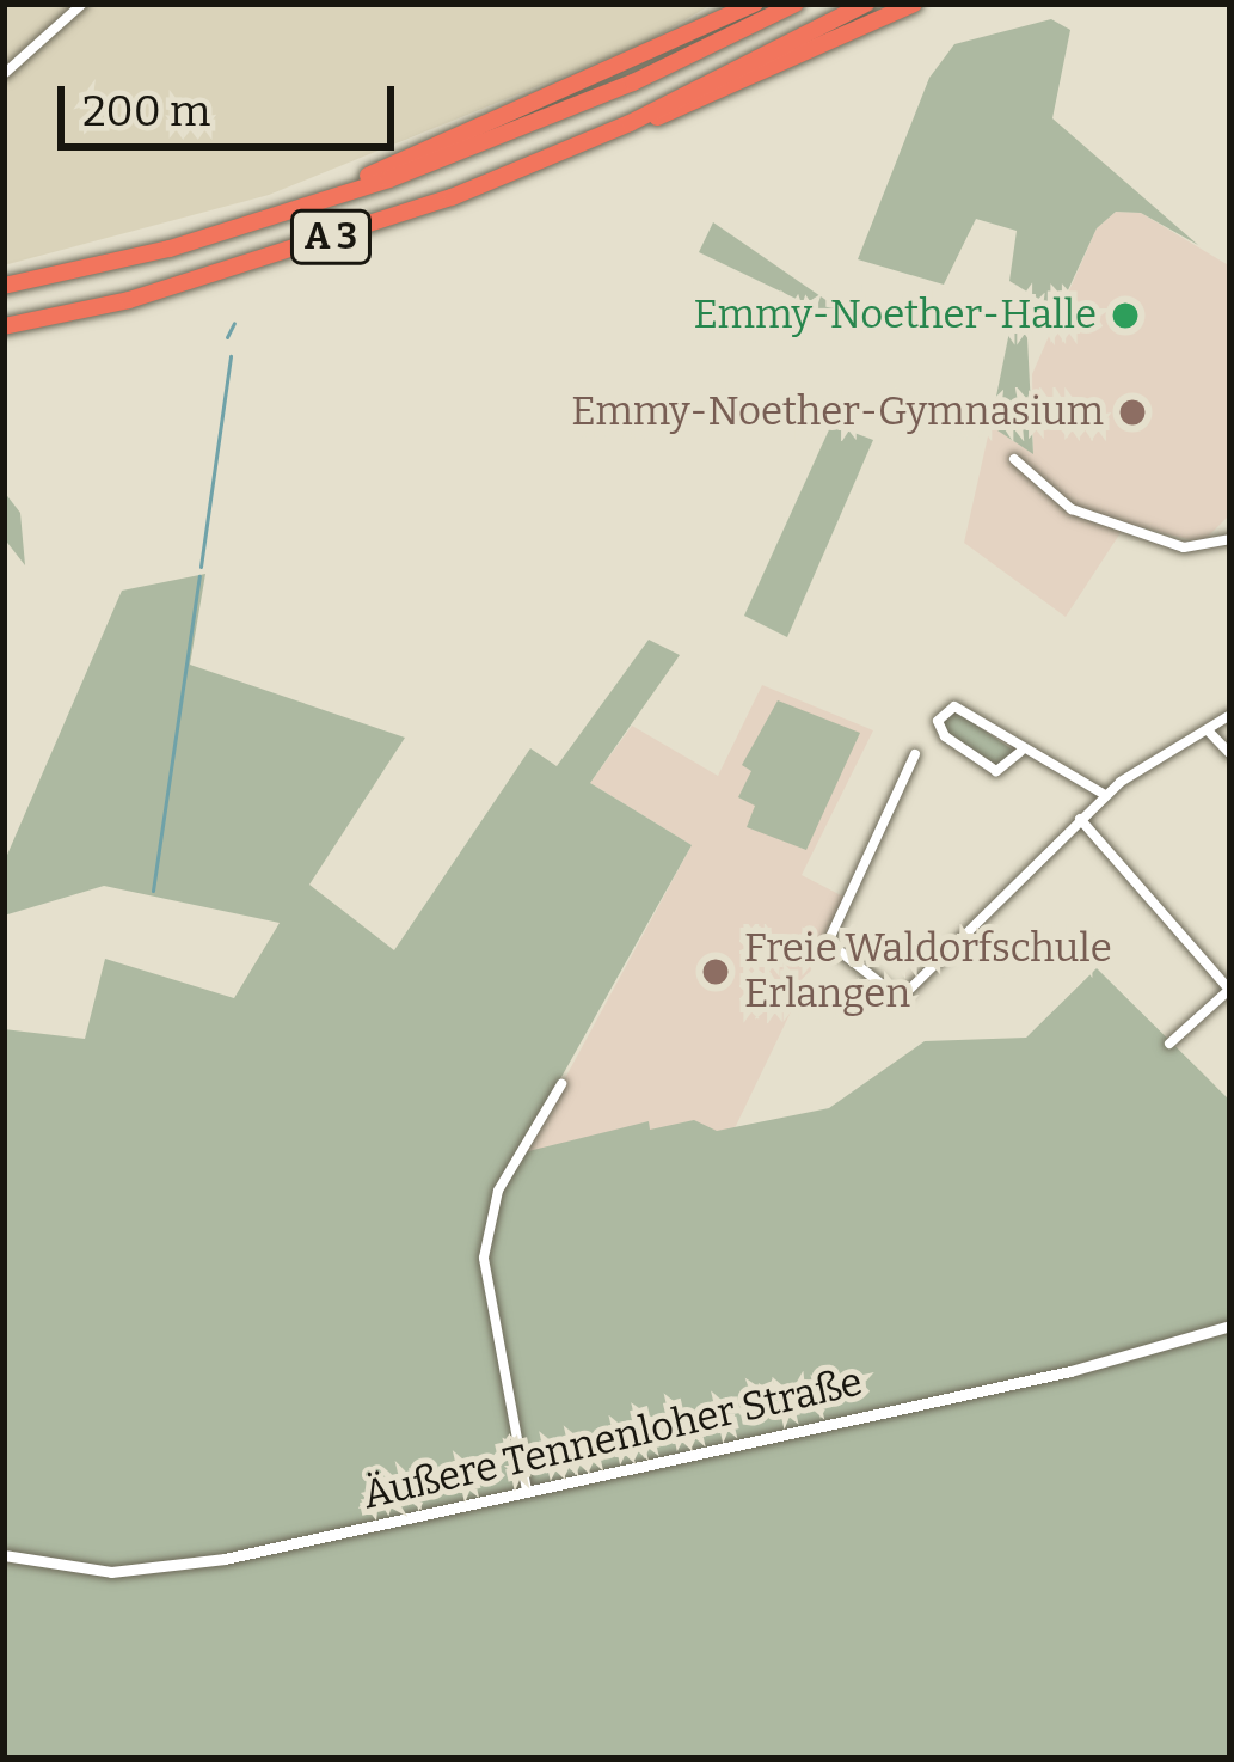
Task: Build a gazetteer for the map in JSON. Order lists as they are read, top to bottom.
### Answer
{
  "streets": {
    "highway": ["A 3"],
    "street": ["Äußere Tennenloher Straße"]
  },
  "places": ["Emmy-Noether-Halle", "Emmy-Noether-Gymnasium", "Freie Waldorfschule Erlangen"],
  "scale_bar": "200 m"
}
